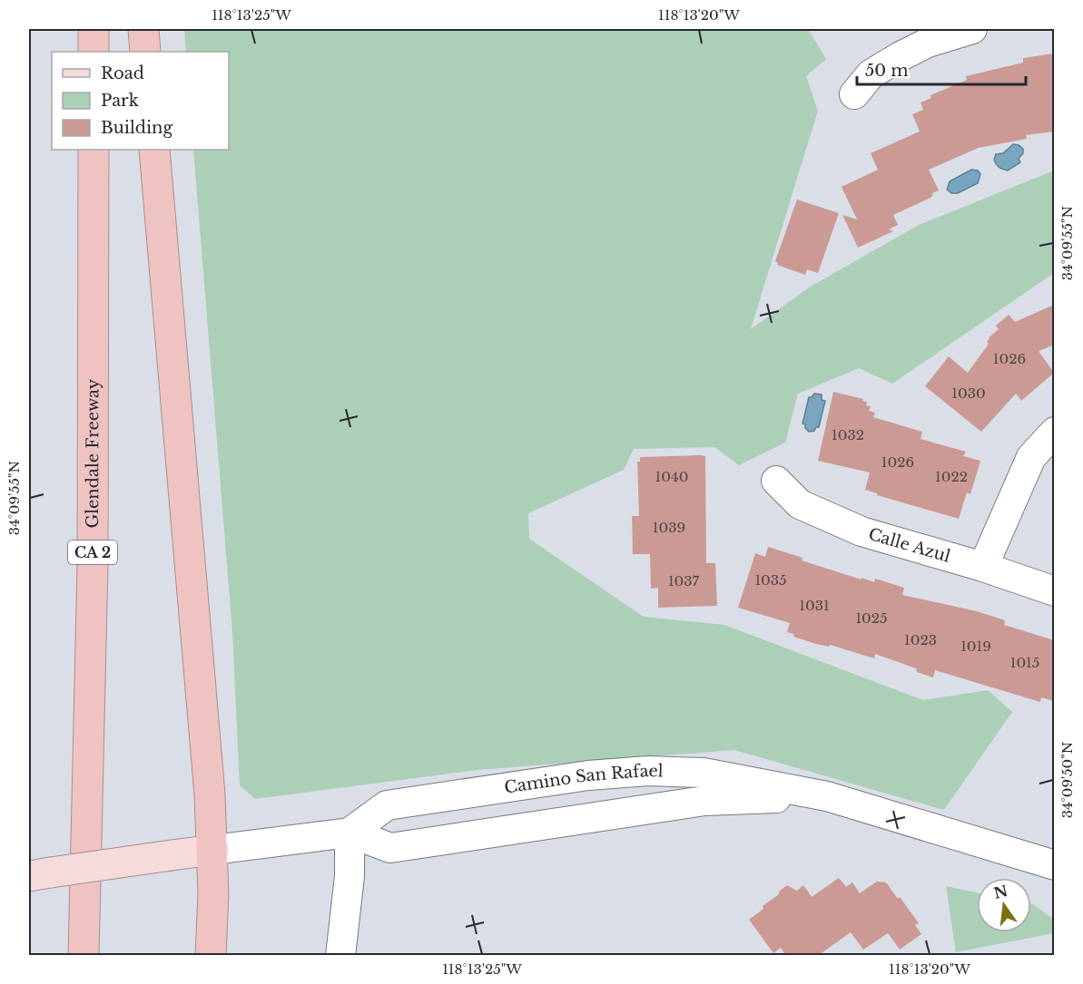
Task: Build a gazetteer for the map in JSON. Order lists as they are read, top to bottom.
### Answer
{
  "streets": {
    "highway": ["Glendale Freeway", "CA 2"],
    "main road": ["Camino San Rafael"],
    "street": ["Calle Azul"]
  },
  "house_numbers": [
    "1026",
    "1030",
    "1032",
    "1026",
    "1040",
    "1022",
    "1039",
    "1035",
    "1037",
    "1031",
    "1025",
    "1023",
    "1019",
    "1015"
  ],
  "legend": ["Road", "Park", "Building"],
  "scale_bar": "50 m",
  "north": "top",
  "coordinates": [
    "118°13'25\"W",
    "118°13'20\"W",
    "34°09'55\"N",
    "34°09'50\"N"
  ]
}
